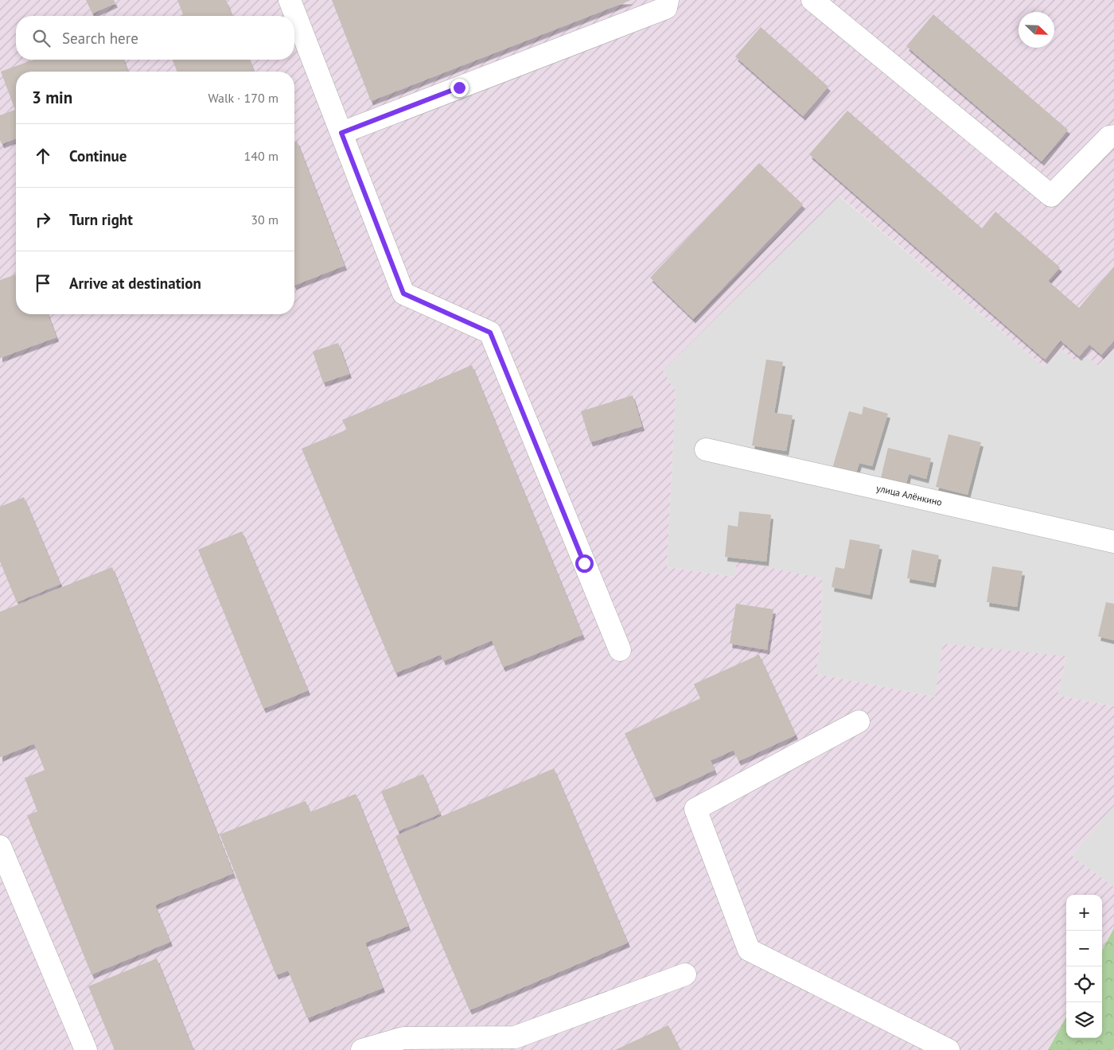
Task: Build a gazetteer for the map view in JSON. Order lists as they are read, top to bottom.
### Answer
{
  "streets": {
    "street": ["улица Алёнкино"]
  },
  "north": "bottom right",
  "page": {
    "search": "Search here",
    "heading": ["3 min", "Walk · 170 m"],
    "list": [
      ["Continue", "140 m"],
      ["Turn right", "30 m"],
      "Arrive at destination"
    ],
    "map_buttons": ["+", "−"]
  }
}
